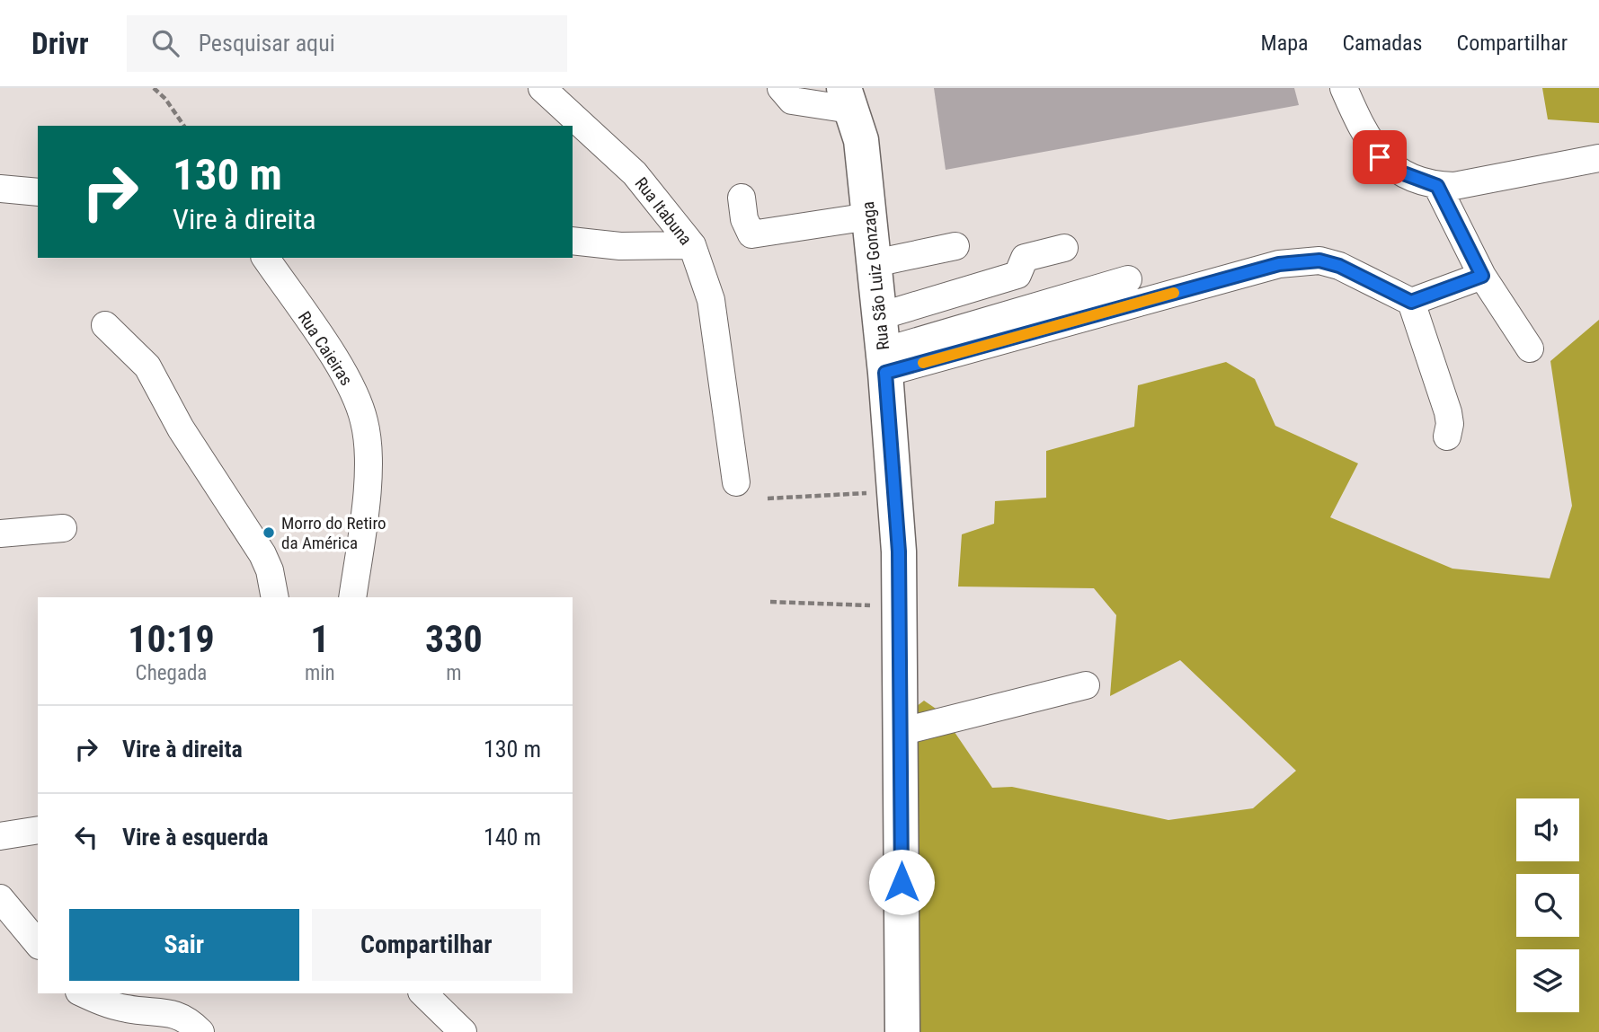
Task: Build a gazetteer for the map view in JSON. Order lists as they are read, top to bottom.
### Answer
{
  "streets": {
    "main road": ["Rua São Luiz Gonzaga"],
    "street": ["Rua Itabuna", "Rua Caieiras"]
  },
  "places": ["Morro do Retiro da América"],
  "page": {
    "header": "Drivr",
    "search": "Pesquisar aqui",
    "nav": ["Mapa", "Camadas", "Compartilhar"],
    "turn": ["130 m", "Vire à direita"],
    "eta": [
      "10:19",
      "Chegada",
      "1",
      "min",
      "330",
      "m"
    ],
    "list": [
      {
        "name": "Vire à direita",
        "value": "130 m"
      },
      {
        "name": "Vire à esquerda",
        "value": "140 m"
      }
    ],
    "buttons": ["Sair", "Compartilhar"]
  }
}
